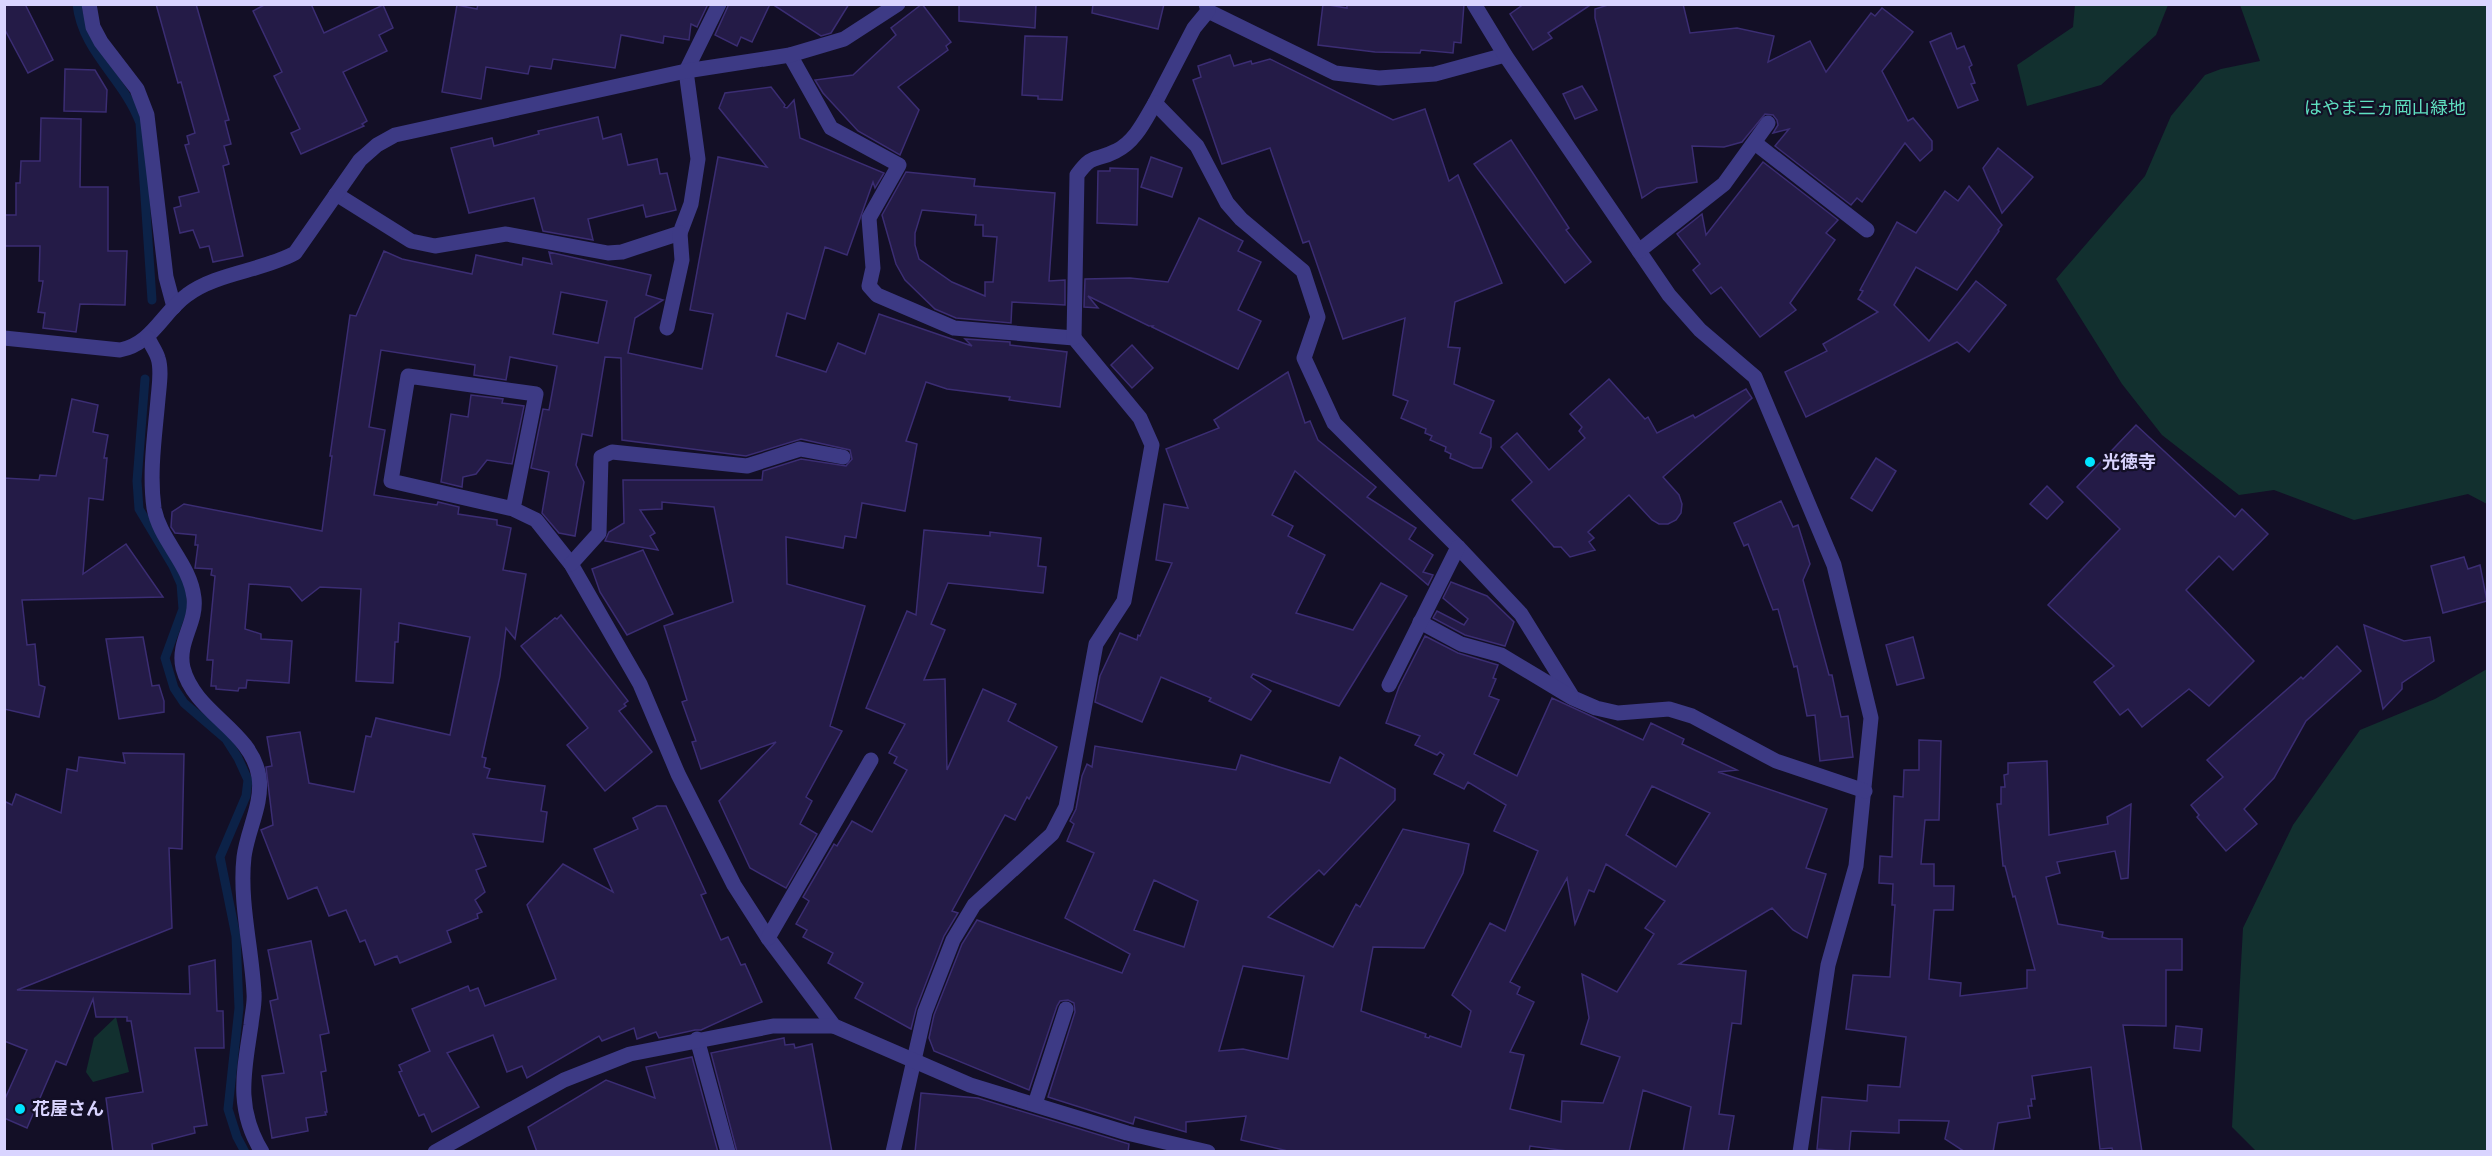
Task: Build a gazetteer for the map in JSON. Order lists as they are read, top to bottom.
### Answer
{
  "parks": ["はやま三ヵ岡山緑地"],
  "places": ["光徳寺", "花屋さん"]
}
